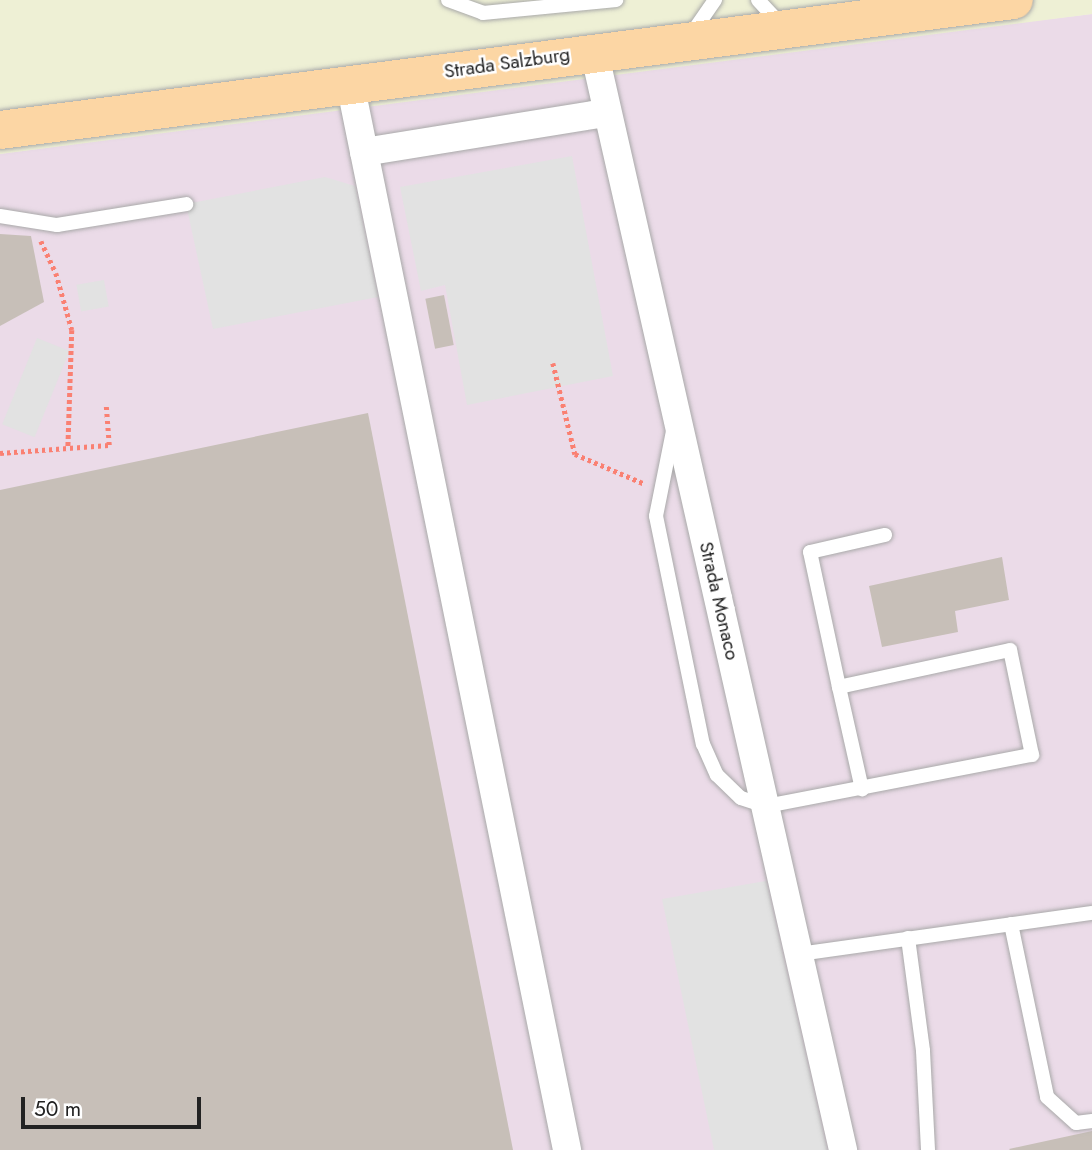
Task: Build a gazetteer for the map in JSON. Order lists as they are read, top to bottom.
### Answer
{
  "streets": {
    "main road": ["Strada Salzburg"],
    "street": ["Strada Monaco"]
  },
  "crossings": [
    ["Strada Salzburg", "Strada Monaco"]
  ],
  "scale_bar": "50 m"
}
